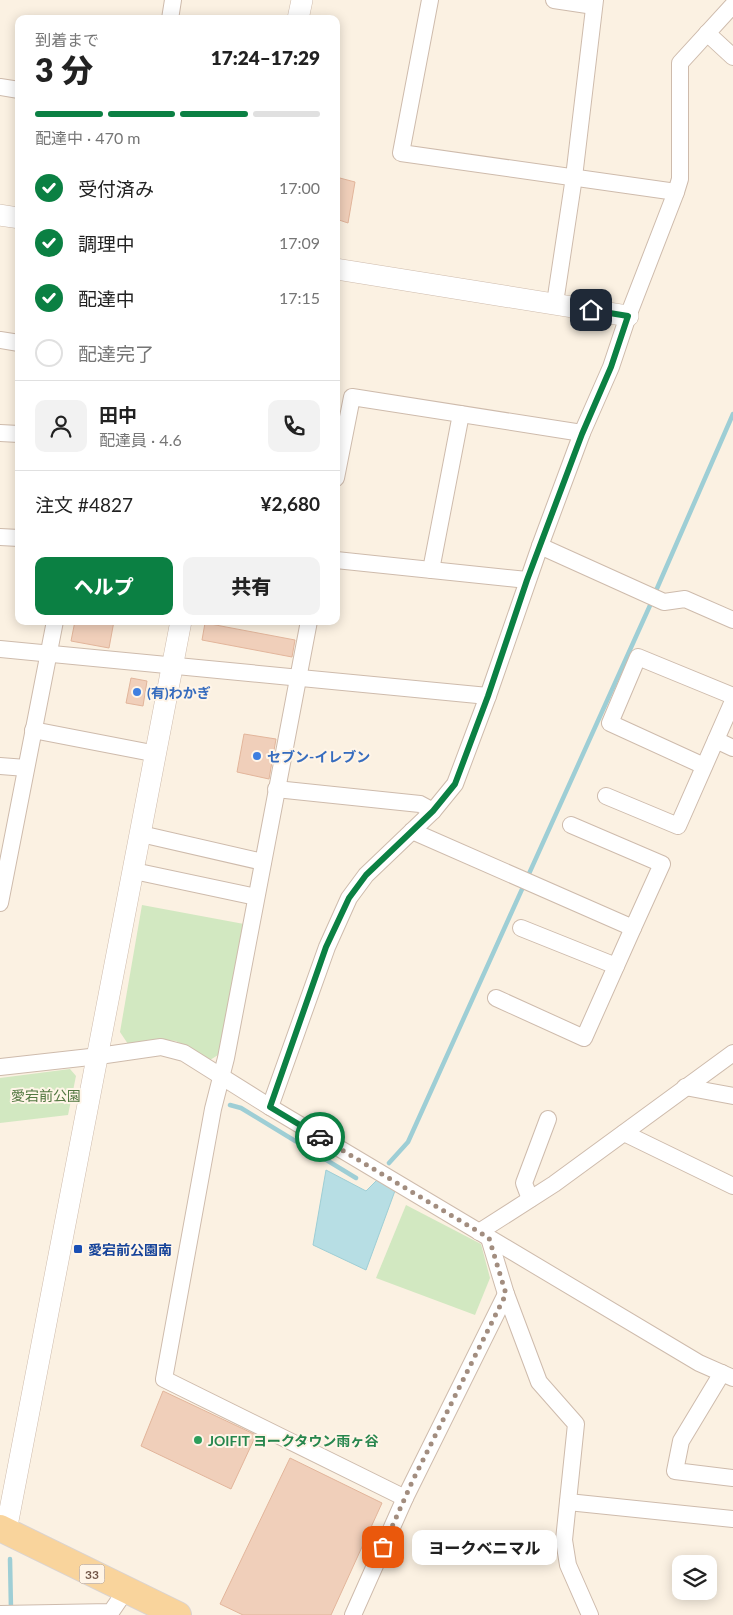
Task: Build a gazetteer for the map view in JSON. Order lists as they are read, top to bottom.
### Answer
{
  "streets": {
    "main road": ["33"]
  },
  "parks": ["愛宕前公園"],
  "places": {
    "other": [
      "(有)わかぎ",
      "セブン-イレブン",
      "JOIFIT ヨークタウン雨ヶ谷",
      "ヨークベニマル"
    ],
    "transit": ["愛宕前公園南"]
  },
  "page": {
    "heading": ["3 分", "到着まで", "17:24–17:29"],
    "panel": [
      "田中",
      "配達員 · 4.6",
      "注文 #4827",
      "¥2,680"
    ],
    "bar": "配達中 · 470 m",
    "list": [
      ["受付済み", "17:00"],
      ["調理中", "17:09"],
      ["配達中", "17:15"],
      "配達完了"
    ],
    "buttons": ["ヘルプ", "共有"],
    "bubble": "ヨークベニマル"
  }
}
